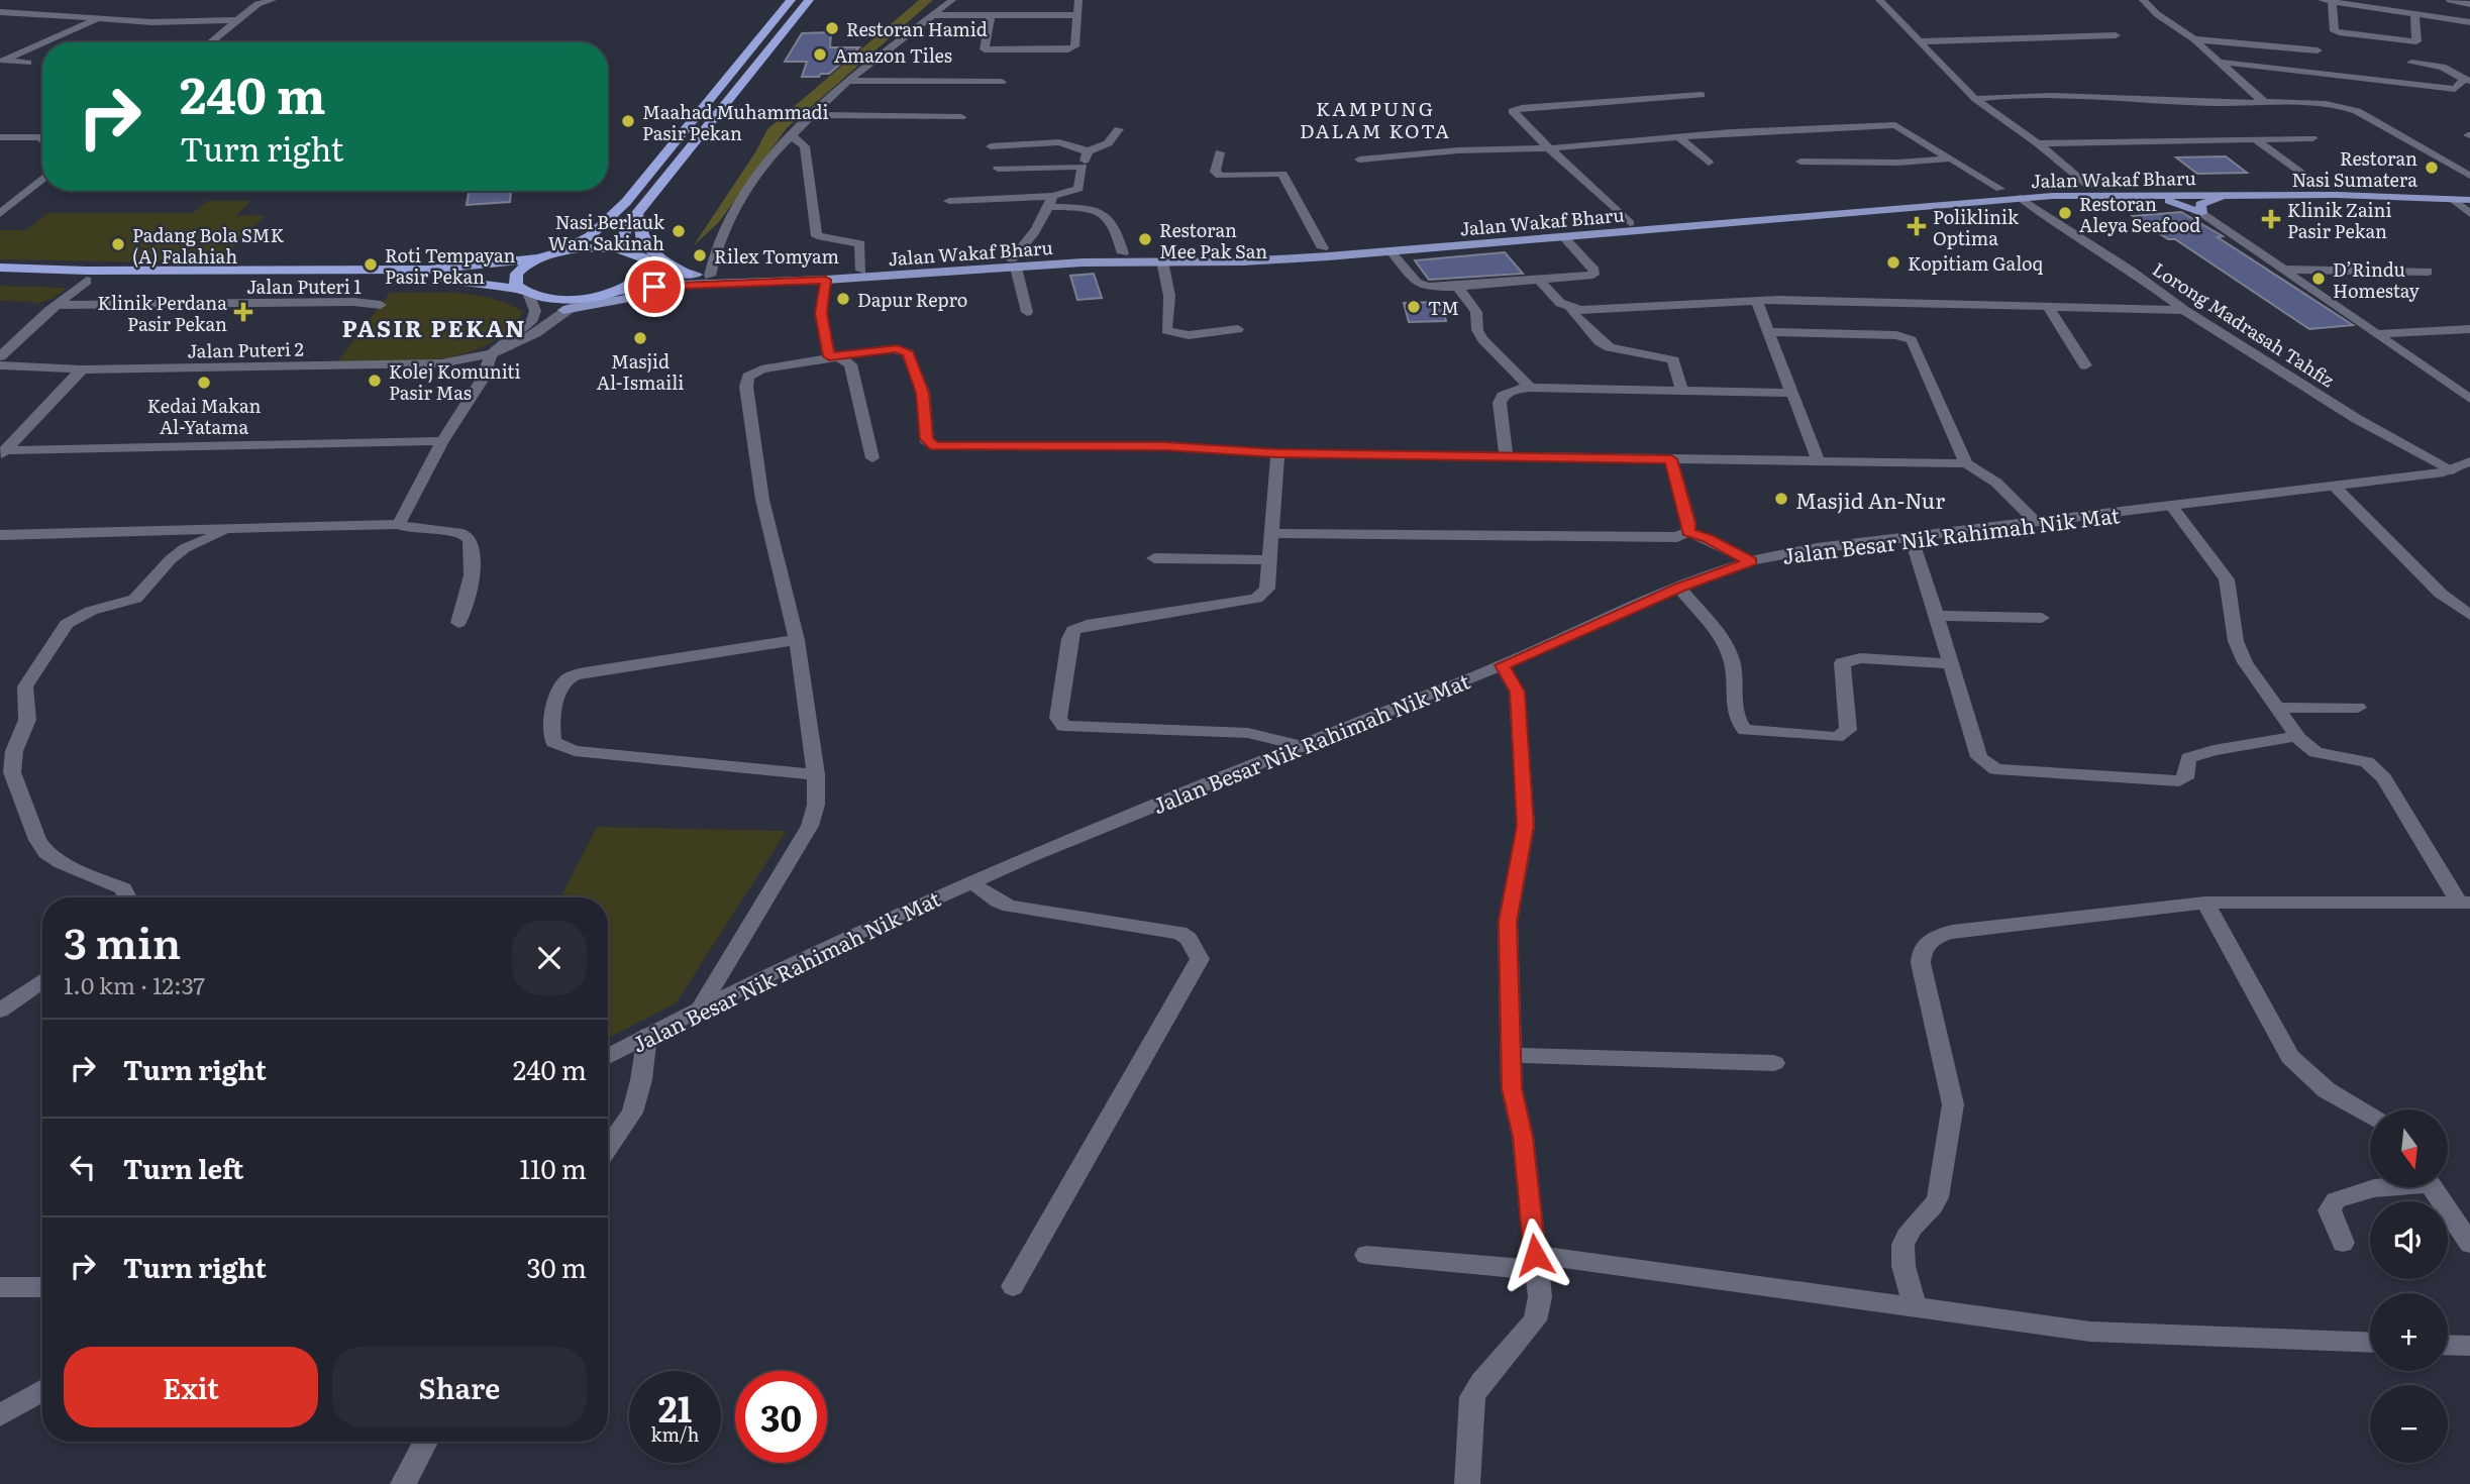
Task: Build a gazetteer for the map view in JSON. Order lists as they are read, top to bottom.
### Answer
{
  "streets": {
    "main road": ["Jalan Wakaf Bharu"],
    "street": [
      "Jalan Puteri 1",
      "Lorong Madrasah Tahfiz",
      "Jalan Puteri 2",
      "Jalan Besar Nik Rahimah Nik Mat"
    ]
  },
  "crossings": [
    ["Jalan Wakaf Bharu", "Lorong Madrasah Tahfiz"],
    ["Lorong Madrasah Tahfiz", "Jalan Besar Nik Rahimah Nik Mat"]
  ],
  "districts": ["KAMPUNG DALAM KOTA", "PASIR PEKAN"],
  "places": {
    "other": [
      "Restoran Hamid",
      "Amazon Tiles",
      "Maahad Muhammadi Pasir Pekan",
      "Restoran Nasi Sumatera",
      "Restoran Aleya Seafood",
      "Nasi Berlauk Wan Sakinah",
      "Restoran Mee Pak San",
      "Padang Bola SMK (A) Falahiah",
      "Rilex Tomyam",
      "Kopitiam Galoq",
      "Roti Tempayan Pasir Pekan",
      "D’Rindu Homestay",
      "Dapur Repro",
      "TM",
      "Masjid Al-Ismaili",
      "Kolej Komuniti Pasir Mas",
      "Kedai Makan Al-Yatama",
      "Masjid An-Nur"
    ],
    "health": ["Klinik Zaini Pasir Pekan", "Poliklinik Optima", "Klinik Perdana Pasir Pekan"]
  },
  "north": "bottom",
  "page": {
    "turn": ["240 m", "Turn right"],
    "heading": ["3 min", "1.0 km · 12:37"],
    "list": [
      {
        "name": "Turn right",
        "value": "240 m"
      },
      {
        "name": "Turn left",
        "value": "110 m"
      },
      {
        "name": "Turn right",
        "value": "30 m"
      }
    ],
    "map_buttons": ["+", "−"],
    "buttons": ["Exit", "Share"],
    "speed": "21 km/h",
    "limit": "30"
  }
}
